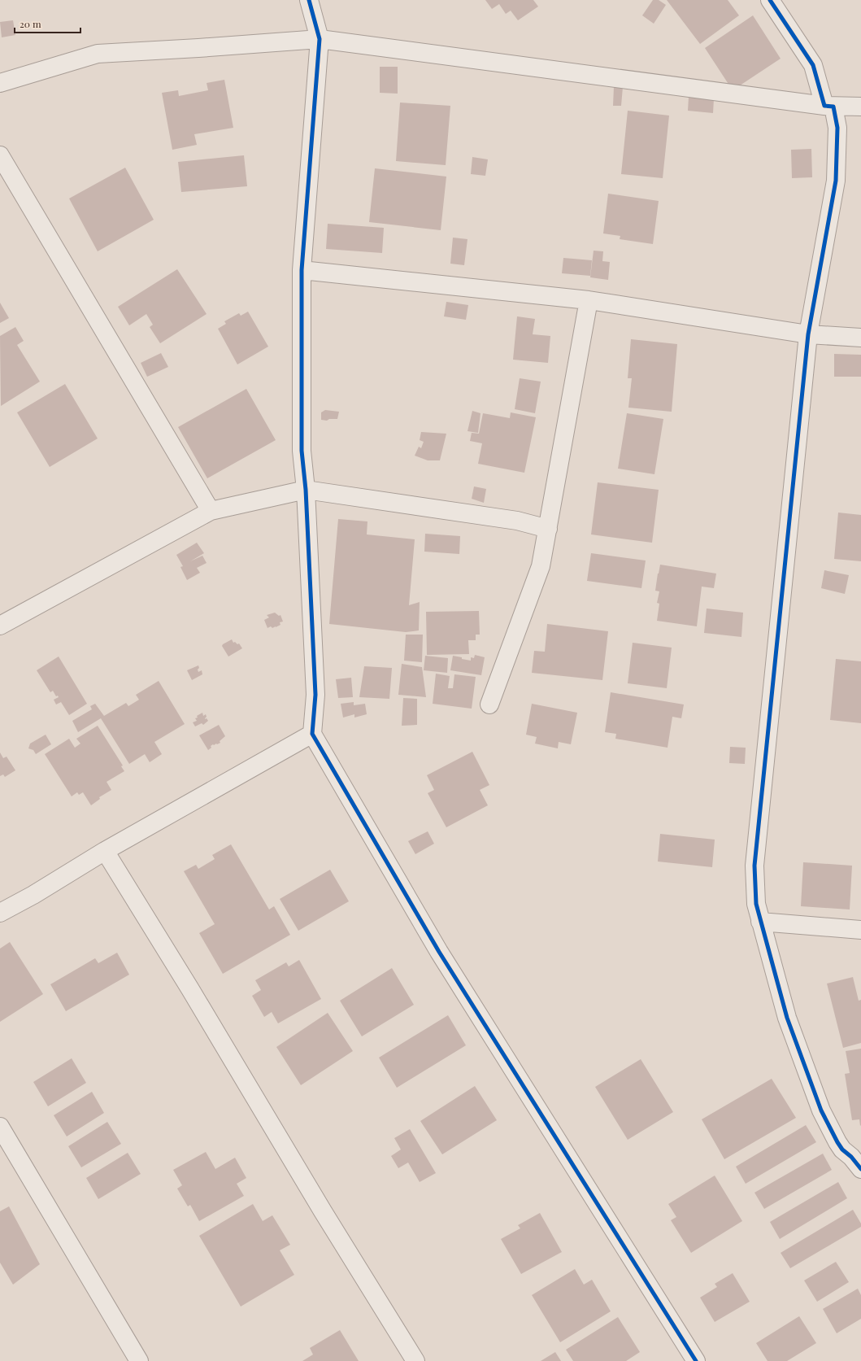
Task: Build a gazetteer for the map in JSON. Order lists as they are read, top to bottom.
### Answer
{
  "scale_bar": "20 m"
}
